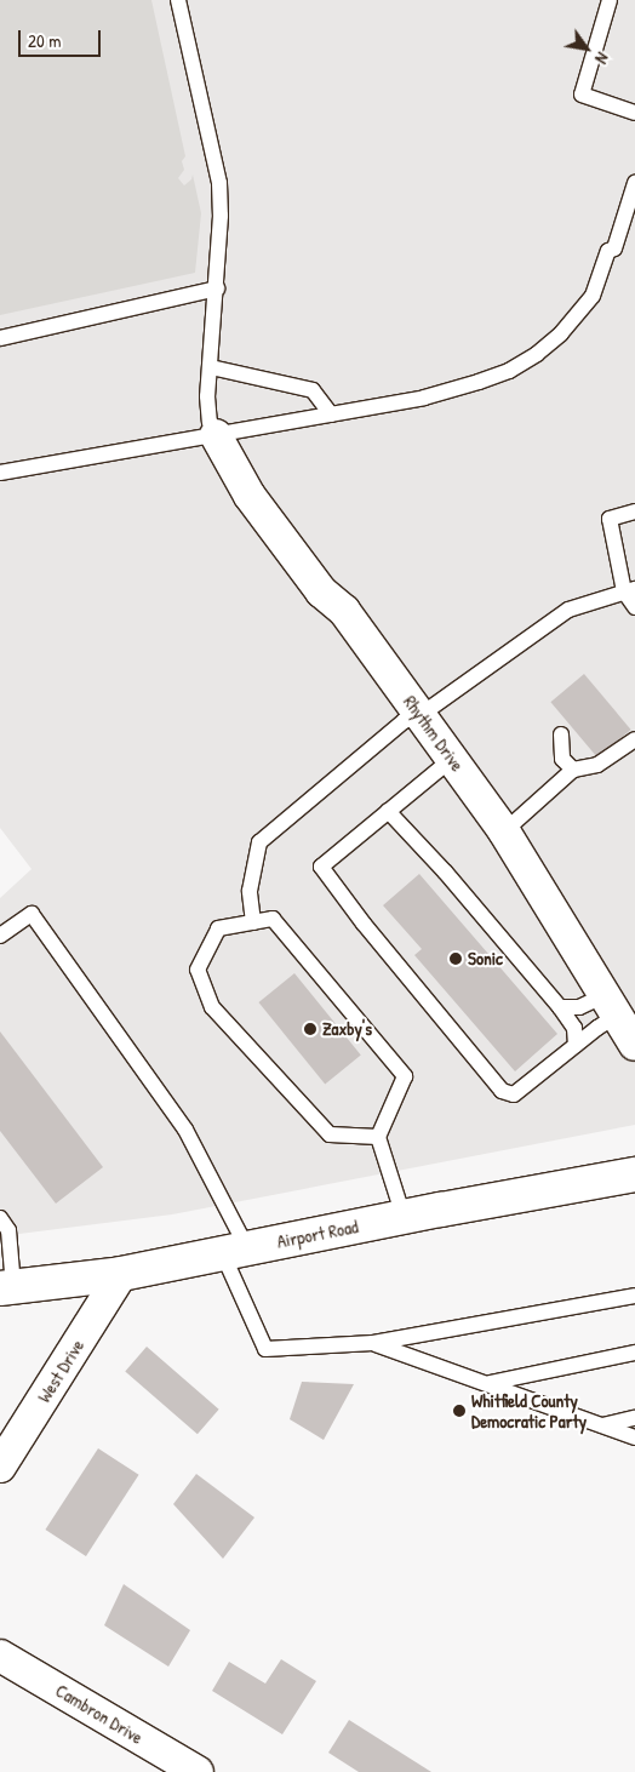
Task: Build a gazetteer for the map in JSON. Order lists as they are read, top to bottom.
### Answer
{
  "streets": {
    "street": [
      "Rhythm Drive",
      "Airport Road",
      "West Drive",
      "Cambron Drive"
    ]
  },
  "crossings": [
    ["Airport Road", "West Drive"]
  ],
  "places": ["Sonic", "Zaxby's", "Whitfield County Democratic Party"],
  "scale_bar": "20 m",
  "north": "bottom right"
}
